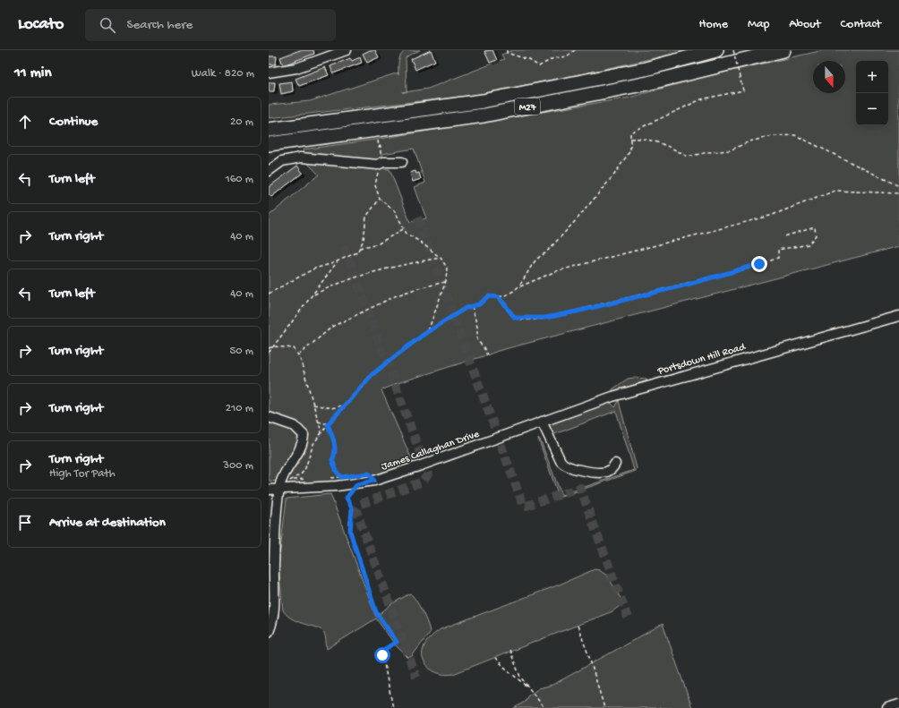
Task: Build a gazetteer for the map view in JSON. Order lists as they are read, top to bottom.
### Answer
{
  "streets": {
    "highway": ["M27"],
    "street": ["Portsdown Hill Road", "James Callaghan Drive"]
  },
  "crossings": [
    ["Portsdown Hill Road", "James Callaghan Drive"]
  ],
  "north": "bottom",
  "page": {
    "header": "Locato",
    "search": "Search here",
    "nav": [
      "Home",
      "Map",
      "About",
      "Contact"
    ],
    "heading": ["11 min", "Walk · 820 m"],
    "map_buttons": ["+", "−"],
    "list": [
      ["Continue", "20 m"],
      ["Turn left", "160 m"],
      ["Turn right", "40 m"],
      ["Turn left", "40 m"],
      ["Turn right", "50 m"],
      ["Turn right", "210 m"],
      ["Turn right", "High Tor Path", "300 m"],
      "Arrive at destination"
    ]
  }
}
